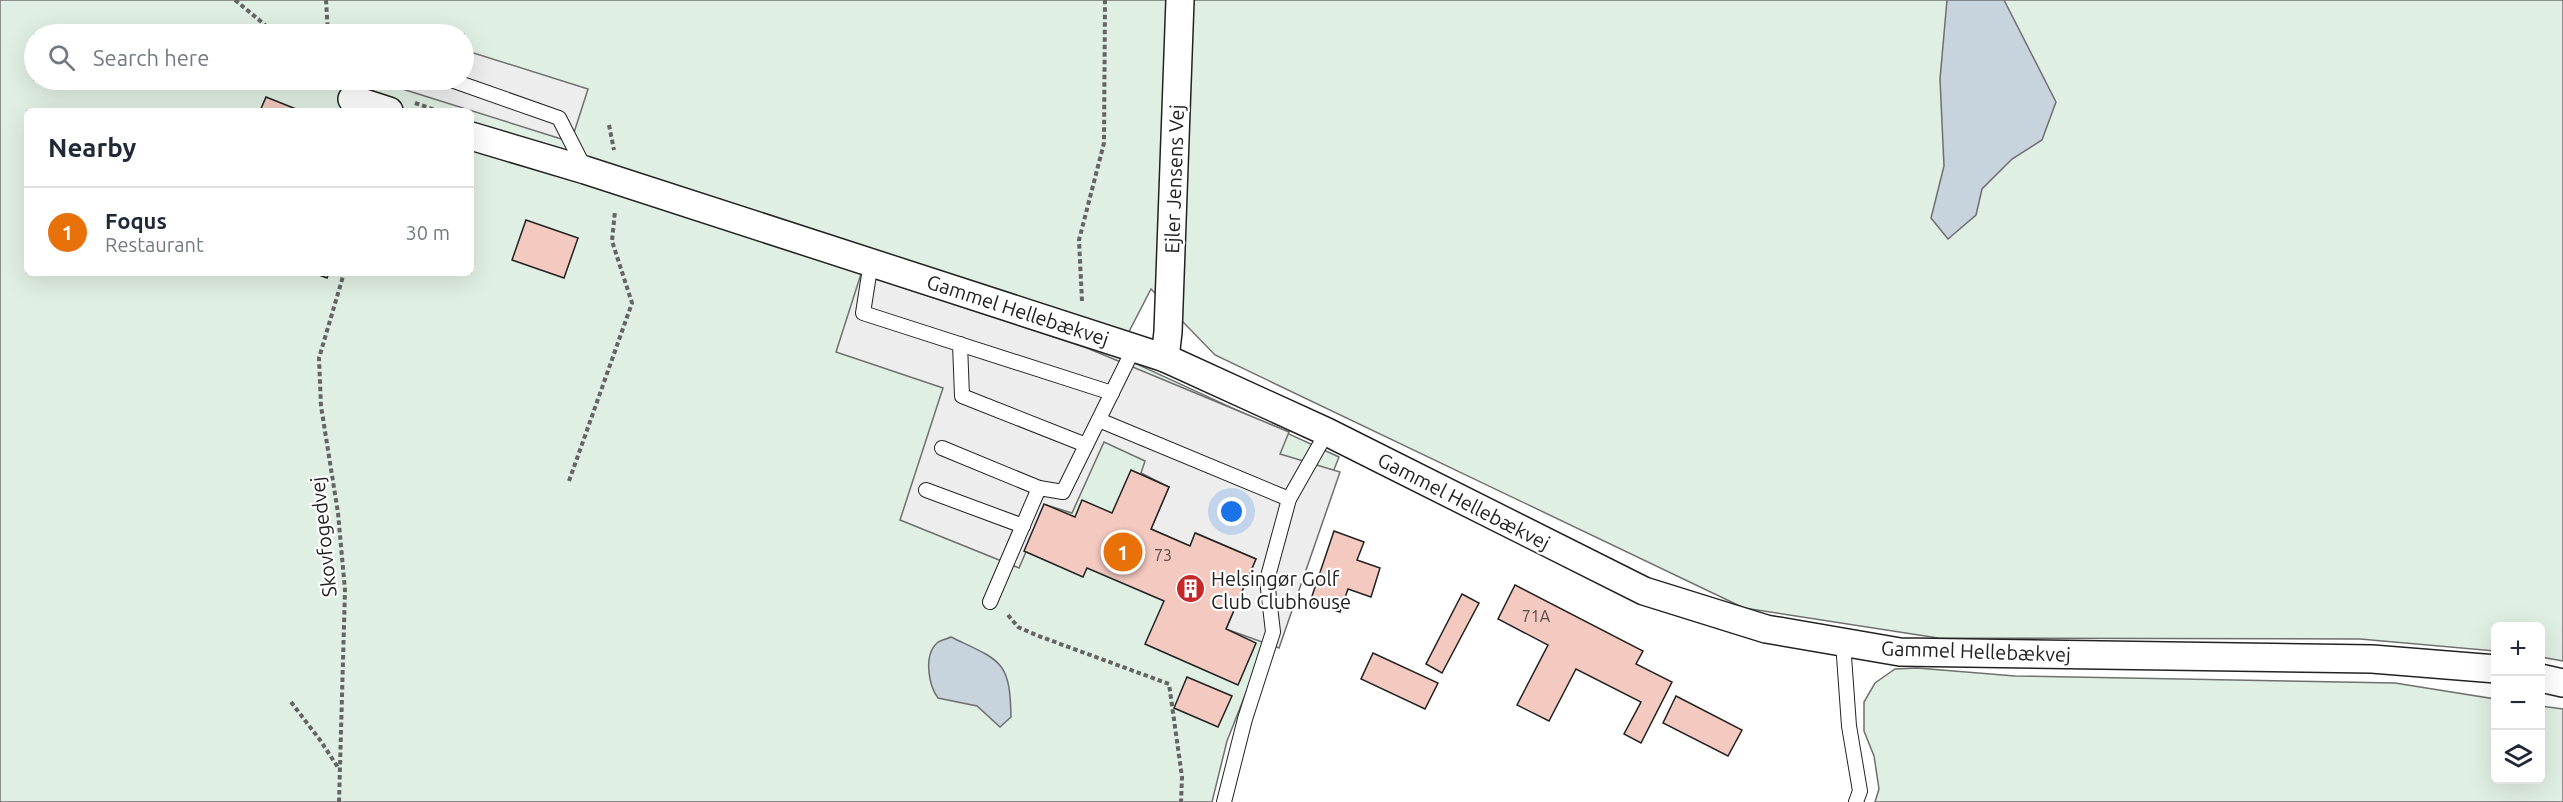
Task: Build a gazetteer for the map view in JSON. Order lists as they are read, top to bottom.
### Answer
{
  "streets": {
    "street": ["Ejler Jensens Vej", "Gammel Hellebækvej"],
    "path": ["Skovfogedvej"]
  },
  "crossings": [
    ["Ejler Jensens Vej", "Gammel Hellebækvej"]
  ],
  "places": {
    "building": ["Helsingør Golf Club Clubhouse"]
  },
  "house_numbers": ["73", "71A"],
  "page": {
    "search": "Search here",
    "heading": "Nearby",
    "list": [
      {
        "mark": "1",
        "name": "Foqus",
        "note": "Restaurant",
        "value": "30 m"
      }
    ],
    "pins": "1",
    "map_buttons": ["+", "−"]
  }
}
